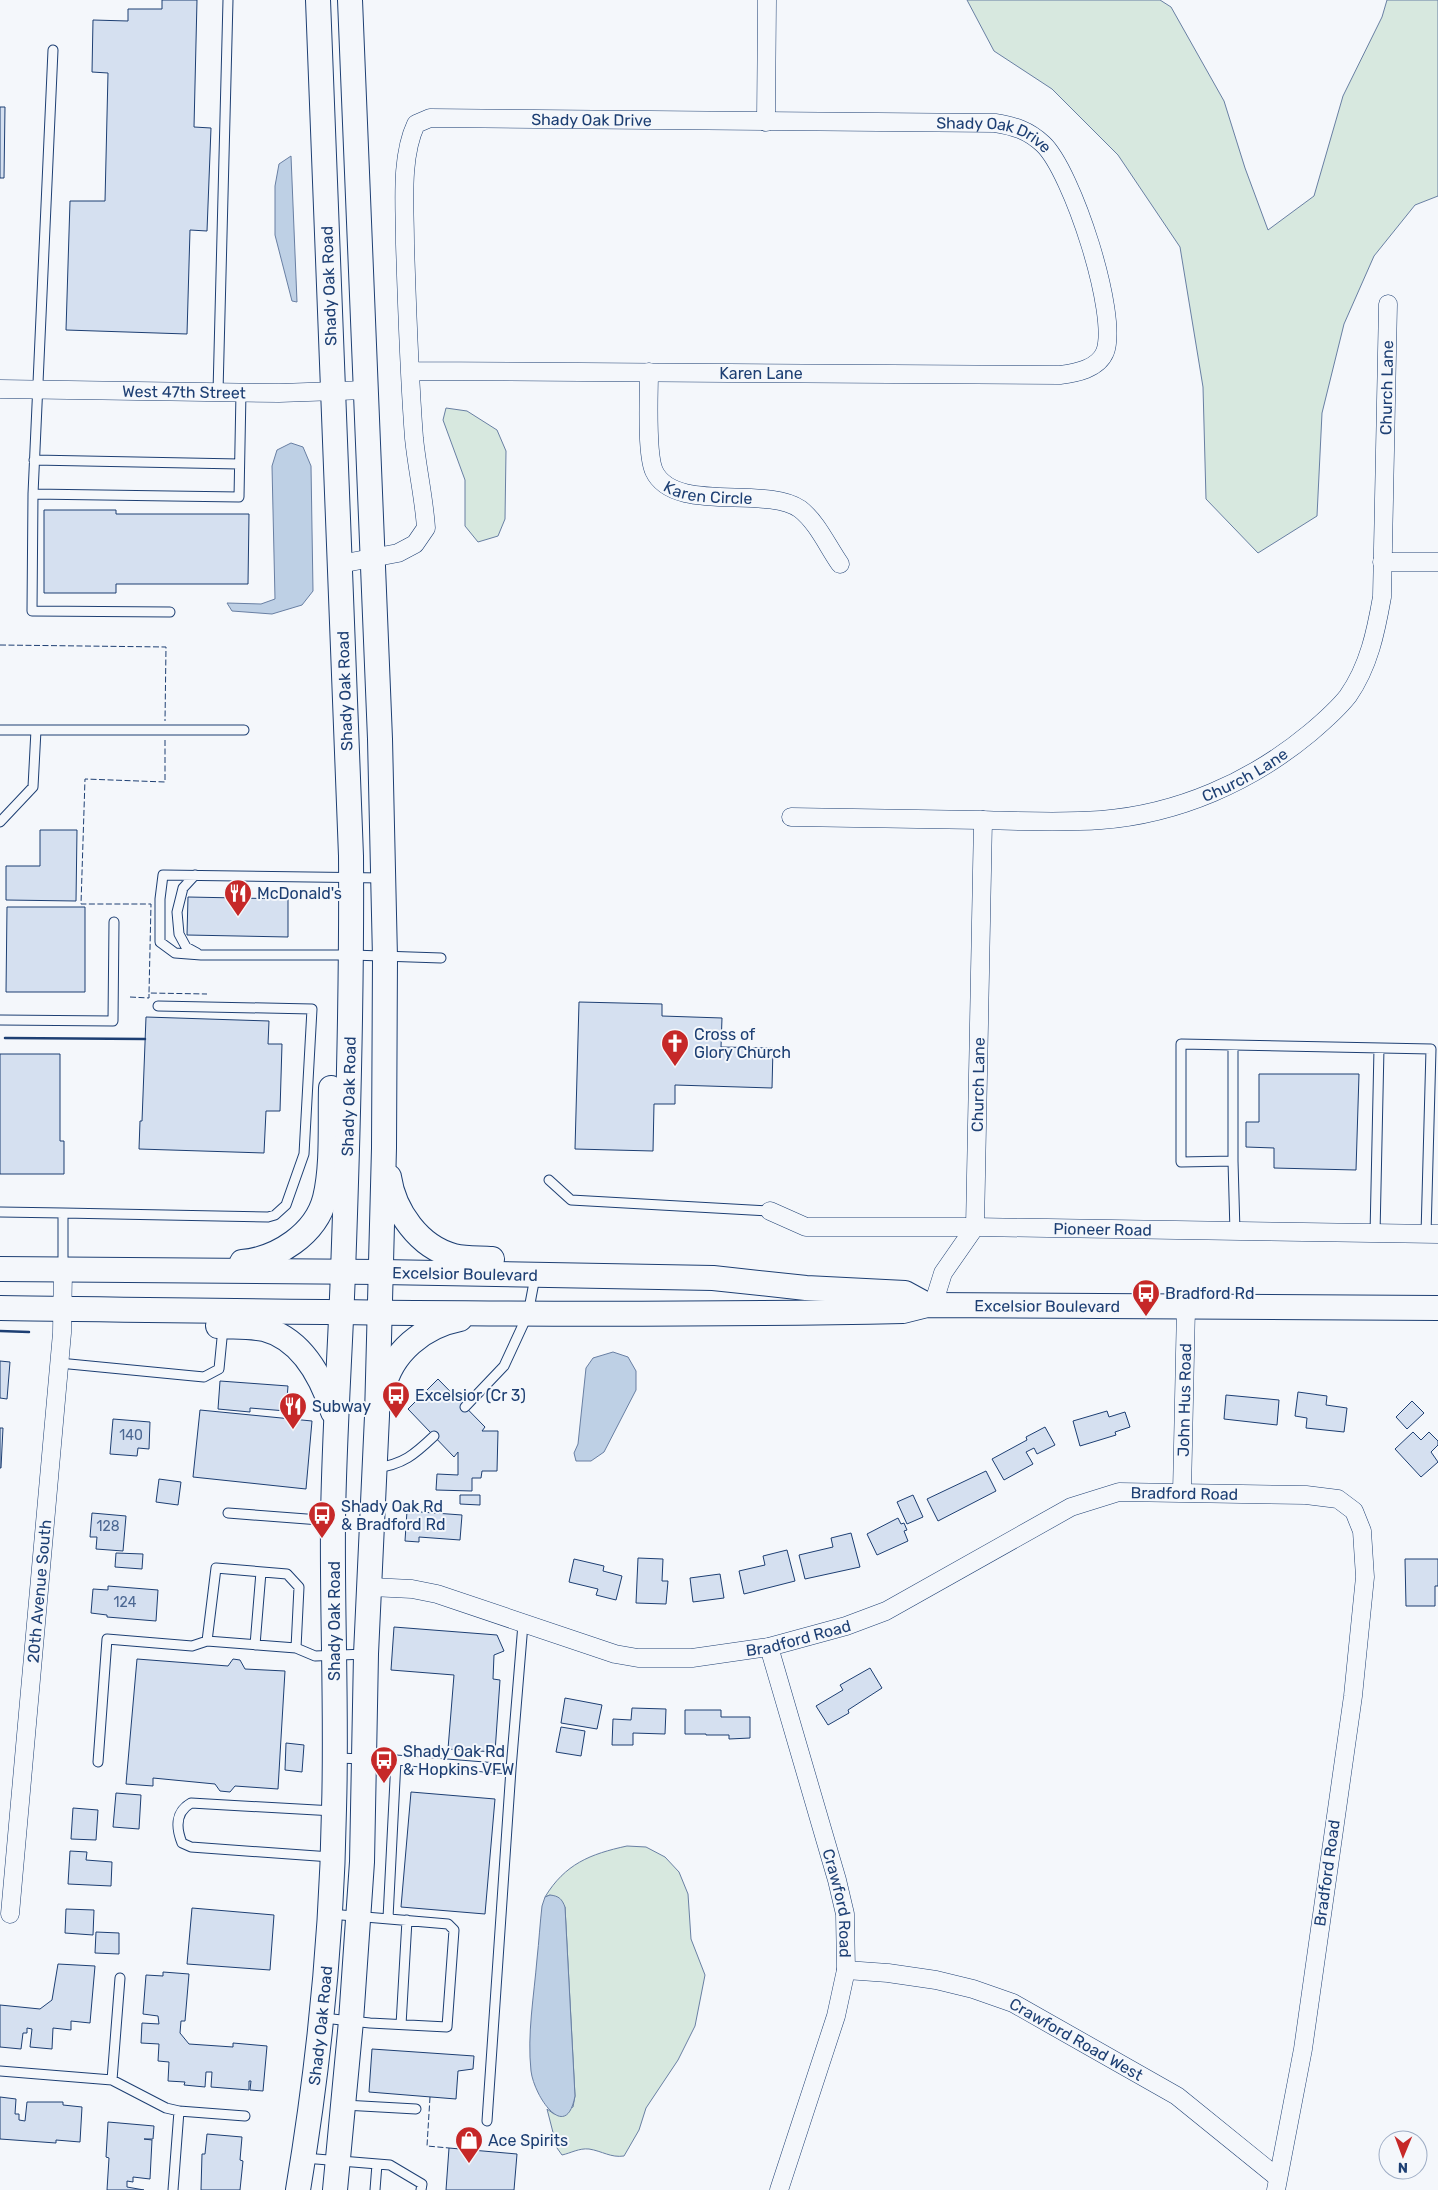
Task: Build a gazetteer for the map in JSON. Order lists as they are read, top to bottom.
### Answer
{
  "streets": {
    "main road": ["Shady Oak Road", "Excelsior Boulevard"],
    "street": [
      "Shady Oak Drive",
      "Karen Lane",
      "Church Lane",
      "West 47th Street",
      "Karen Circle",
      "Pioneer Road",
      "John Hus Road",
      "Bradford Road",
      "20th Avenue South",
      "Crawford Road",
      "Crawford Road West"
    ]
  },
  "crossings": [
    ["Shady Oak Drive", "Shady Oak Road"],
    ["Shady Oak Drive", "Karen Lane"],
    ["Shady Oak Road", "West 47th Street"],
    ["Shady Oak Road", "Excelsior Boulevard"],
    ["Shady Oak Road", "Bradford Road"],
    ["Karen Lane", "Karen Circle"],
    ["Church Lane", "Pioneer Road"],
    ["Excelsior Boulevard", "John Hus Road"],
    ["Excelsior Boulevard", "20th Avenue South"],
    ["John Hus Road", "Bradford Road"],
    ["Bradford Road", "Crawford Road"],
    ["Bradford Road", "Crawford Road West"],
    ["Crawford Road", "Crawford Road West"]
  ],
  "places": {
    "restaurant": ["McDonald's", "Subway"],
    "church": ["Cross of Glory Church"],
    "bus stop": [
      "Bradford Rd",
      "Excelsior (Cr 3)",
      "Shady Oak Rd & Bradford Rd",
      "Shady Oak Rd & Hopkins VFW"
    ],
    "shop": ["Ace Spirits"]
  },
  "house_numbers": ["140", "128", "124"],
  "north": "bottom"
}
